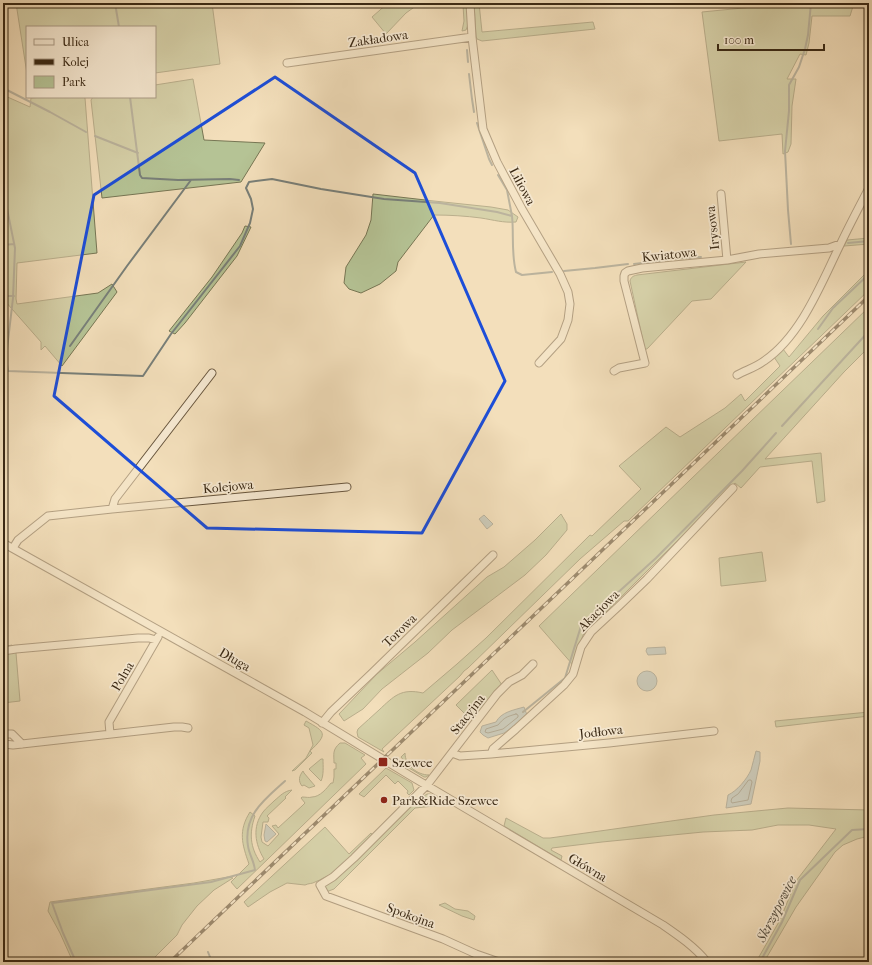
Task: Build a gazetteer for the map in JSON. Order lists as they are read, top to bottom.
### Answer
{
  "streets": {
    "street": [
      "Zakładowa",
      "Liliowa",
      "Irysowa",
      "Kwiatowa",
      "Kolejowa",
      "Akacjowa",
      "Torowa",
      "Długa",
      "Polna",
      "Stacyjna",
      "Jodłowa",
      "Główna",
      "Spokojna"
    ]
  },
  "crossings": [
    ["Zakładowa", "Liliowa"],
    ["Irysowa", "Kwiatowa"],
    ["Kolejowa", "Długa"],
    ["Akacjowa", "Jodłowa"],
    ["Torowa", "Długa"],
    ["Długa", "Polna"],
    ["Długa", "Stacyjna"],
    ["Długa", "Główna"],
    ["Stacyjna", "Jodłowa"],
    ["Stacyjna", "Spokojna"]
  ],
  "water": ["Skrzypowice"],
  "places": {
    "transit": ["Szewce"],
    "other": ["Park&Ride Szewce"]
  },
  "legend": ["Ulica", "Kolej", "Park"],
  "scale_bar": "100 m"
}
